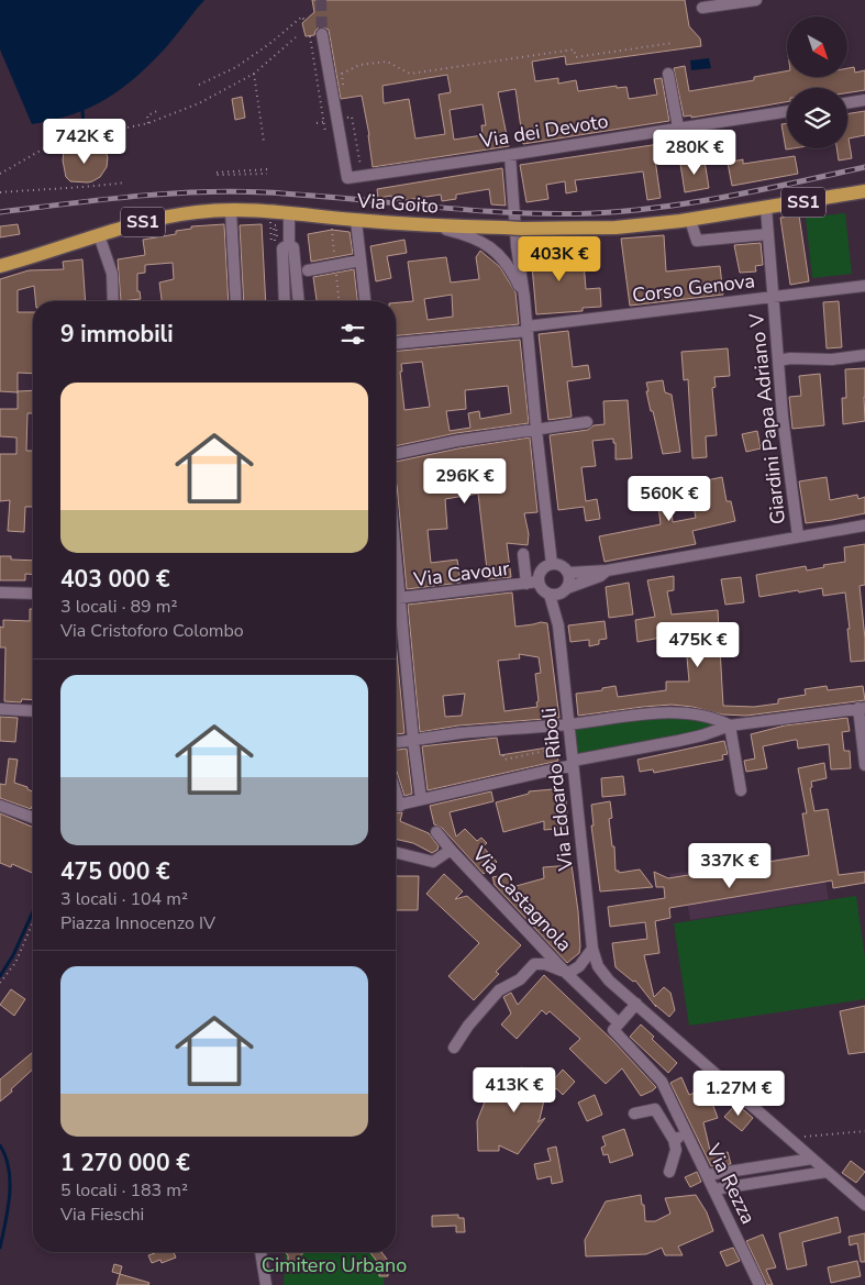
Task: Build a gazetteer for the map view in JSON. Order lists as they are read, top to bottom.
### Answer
{
  "streets": {
    "main road": ["SS1", "Via Goito"],
    "street": [
      "Via dei Devoto",
      "Corso Genova",
      "Giardini Papa Adriano V",
      "Via Cavour",
      "Via Edoardo Riboli",
      "Via Castagnola",
      "Via Rezza"
    ]
  },
  "crossings": [
    ["SS1", "Via Goito"],
    ["SS1", "Giardini Papa Adriano V"],
    ["Corso Genova", "Giardini Papa Adriano V"],
    ["Via Cavour", "Via Edoardo Riboli"],
    ["Via Castagnola", "Via Rezza"]
  ],
  "parks": ["Cimitero Urbano"],
  "north": "bottom right",
  "page": {
    "price": [
      "742K €",
      "280K €",
      "403K €",
      "296K €",
      "560K €",
      "475K €",
      "337K €",
      "413K €",
      "1.27M €"
    ],
    "heading": "9 immobili",
    "list": [
      {
        "name": "403 000 €",
        "note": "3 locali · 89 m² · Via Cristoforo Colombo"
      },
      {
        "name": "475 000 €",
        "note": "3 locali · 104 m² · Piazza Innocenzo IV"
      },
      {
        "name": "1 270 000 €",
        "note": "5 locali · 183 m² · Via Fieschi"
      }
    ]
  }
}
